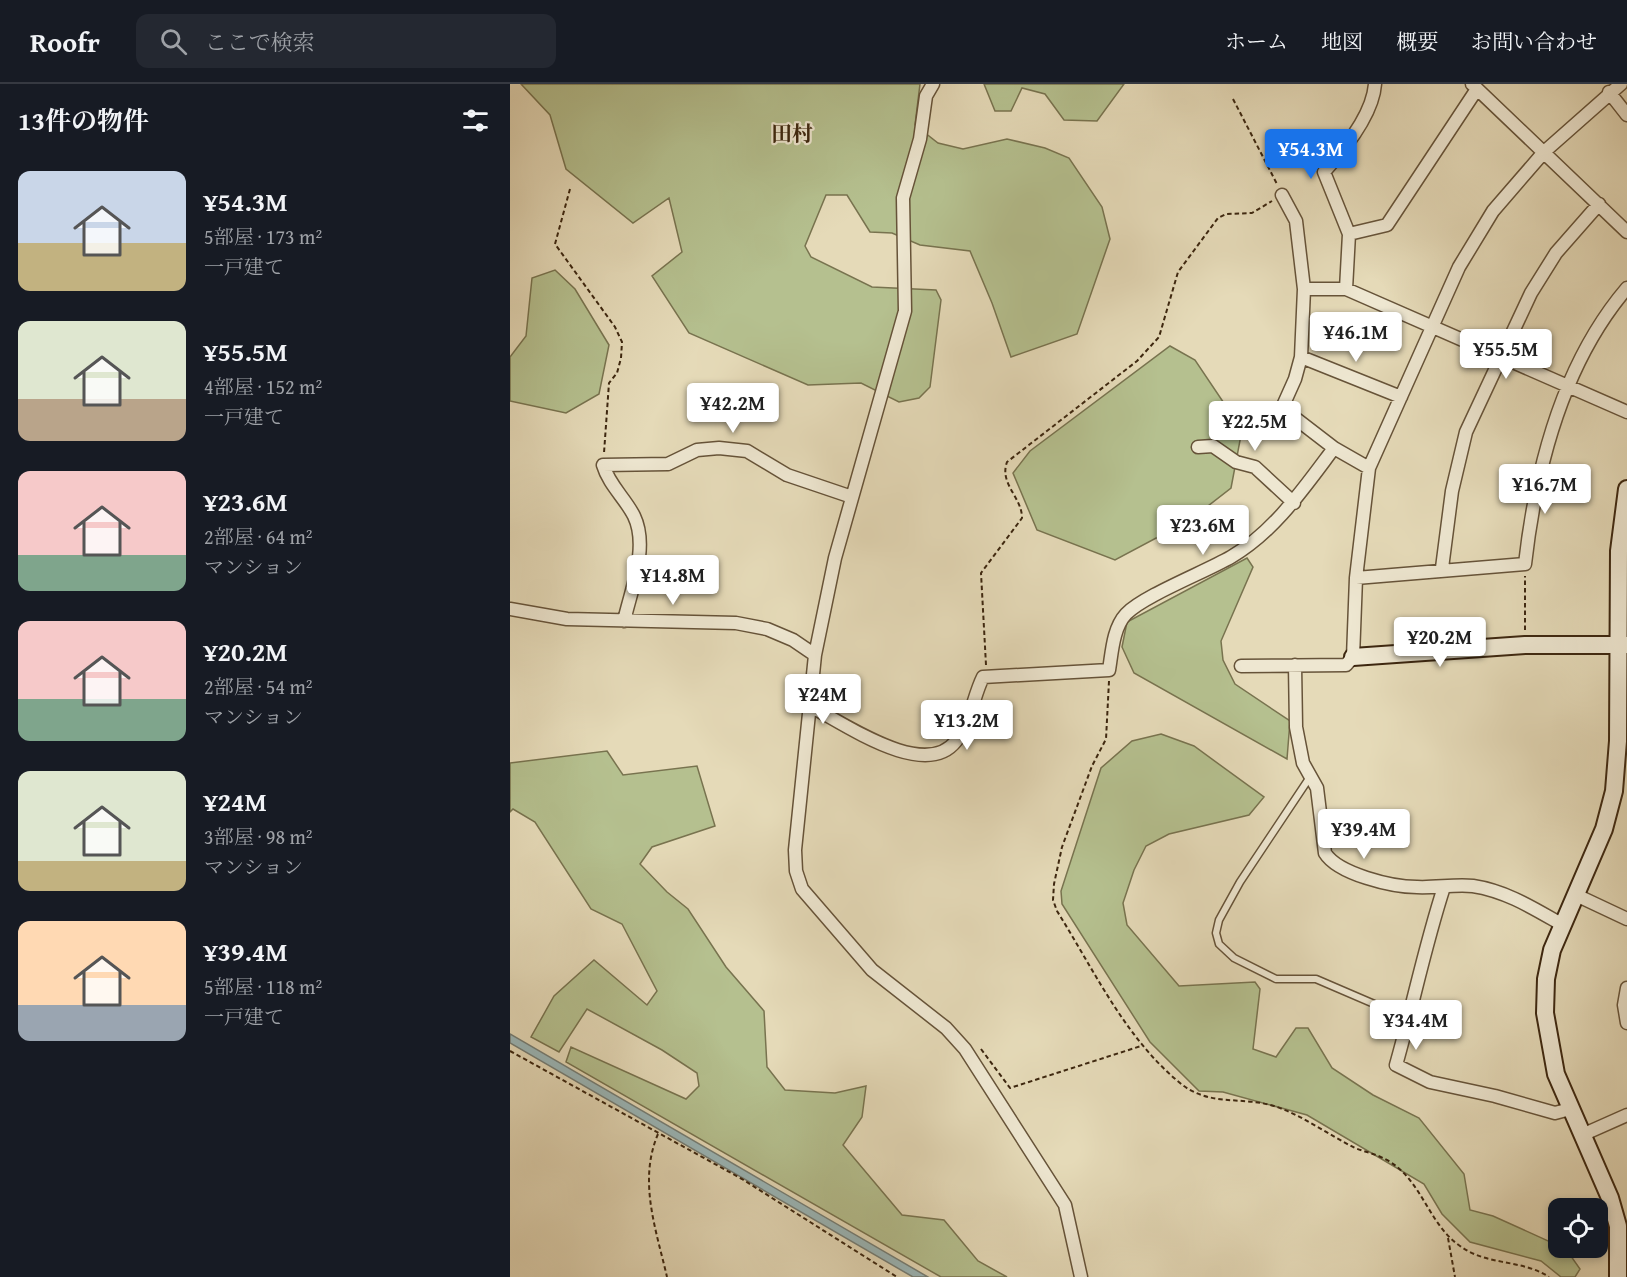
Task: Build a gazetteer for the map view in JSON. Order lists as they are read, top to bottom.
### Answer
{
  "districts": ["田村"],
  "page": {
    "header": "Roofr",
    "search": "ここで検索",
    "nav": [
      "ホーム",
      "地図",
      "概要",
      "お問い合わせ"
    ],
    "heading": "13件の物件",
    "price": [
      "¥54.3M",
      "¥46.1M",
      "¥55.5M",
      "¥42.2M",
      "¥22.5M",
      "¥16.7M",
      "¥23.6M",
      "¥14.8M",
      "¥20.2M",
      "¥24M",
      "¥13.2M",
      "¥39.4M",
      "¥34.4M"
    ],
    "list": [
      {
        "name": "¥54.3M",
        "note": "5部屋 · 173 m² · 一戸建て"
      },
      {
        "name": "¥55.5M",
        "note": "4部屋 · 152 m² · 一戸建て"
      },
      {
        "name": "¥23.6M",
        "note": "2部屋 · 64 m² · マンション"
      },
      {
        "name": "¥20.2M",
        "note": "2部屋 · 54 m² · マンション"
      },
      {
        "name": "¥24M",
        "note": "3部屋 · 98 m² · マンション"
      },
      {
        "name": "¥39.4M",
        "note": "5部屋 · 118 m² · 一戸建て"
      }
    ]
  }
}
